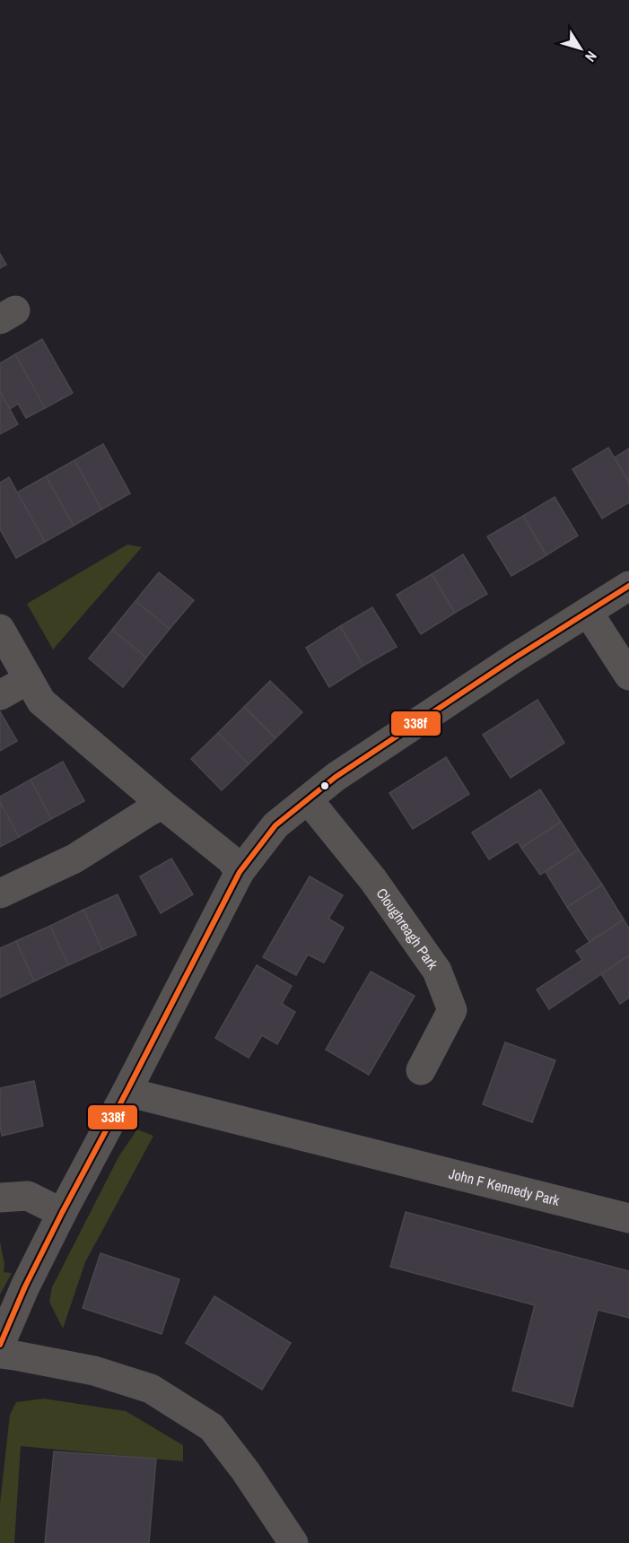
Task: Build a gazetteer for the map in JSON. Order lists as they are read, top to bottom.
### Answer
{
  "streets": {
    "street": ["Cloughreagh Park", "John F Kennedy Park"]
  },
  "lines": ["transit line 338f"],
  "north": "bottom right"
}
